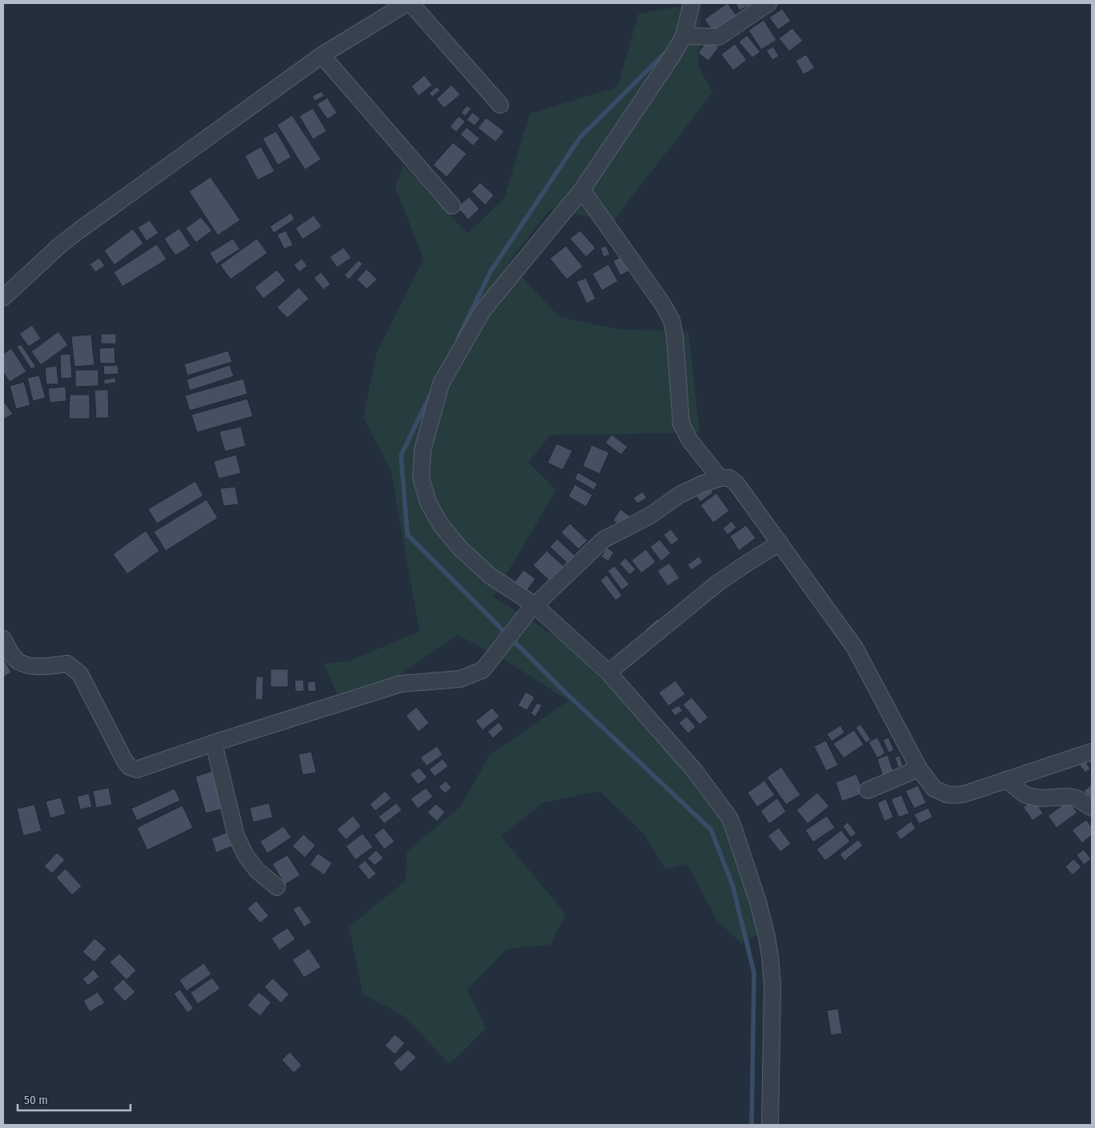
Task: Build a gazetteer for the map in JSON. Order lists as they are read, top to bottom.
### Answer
{
  "scale_bar": "50 m"
}
